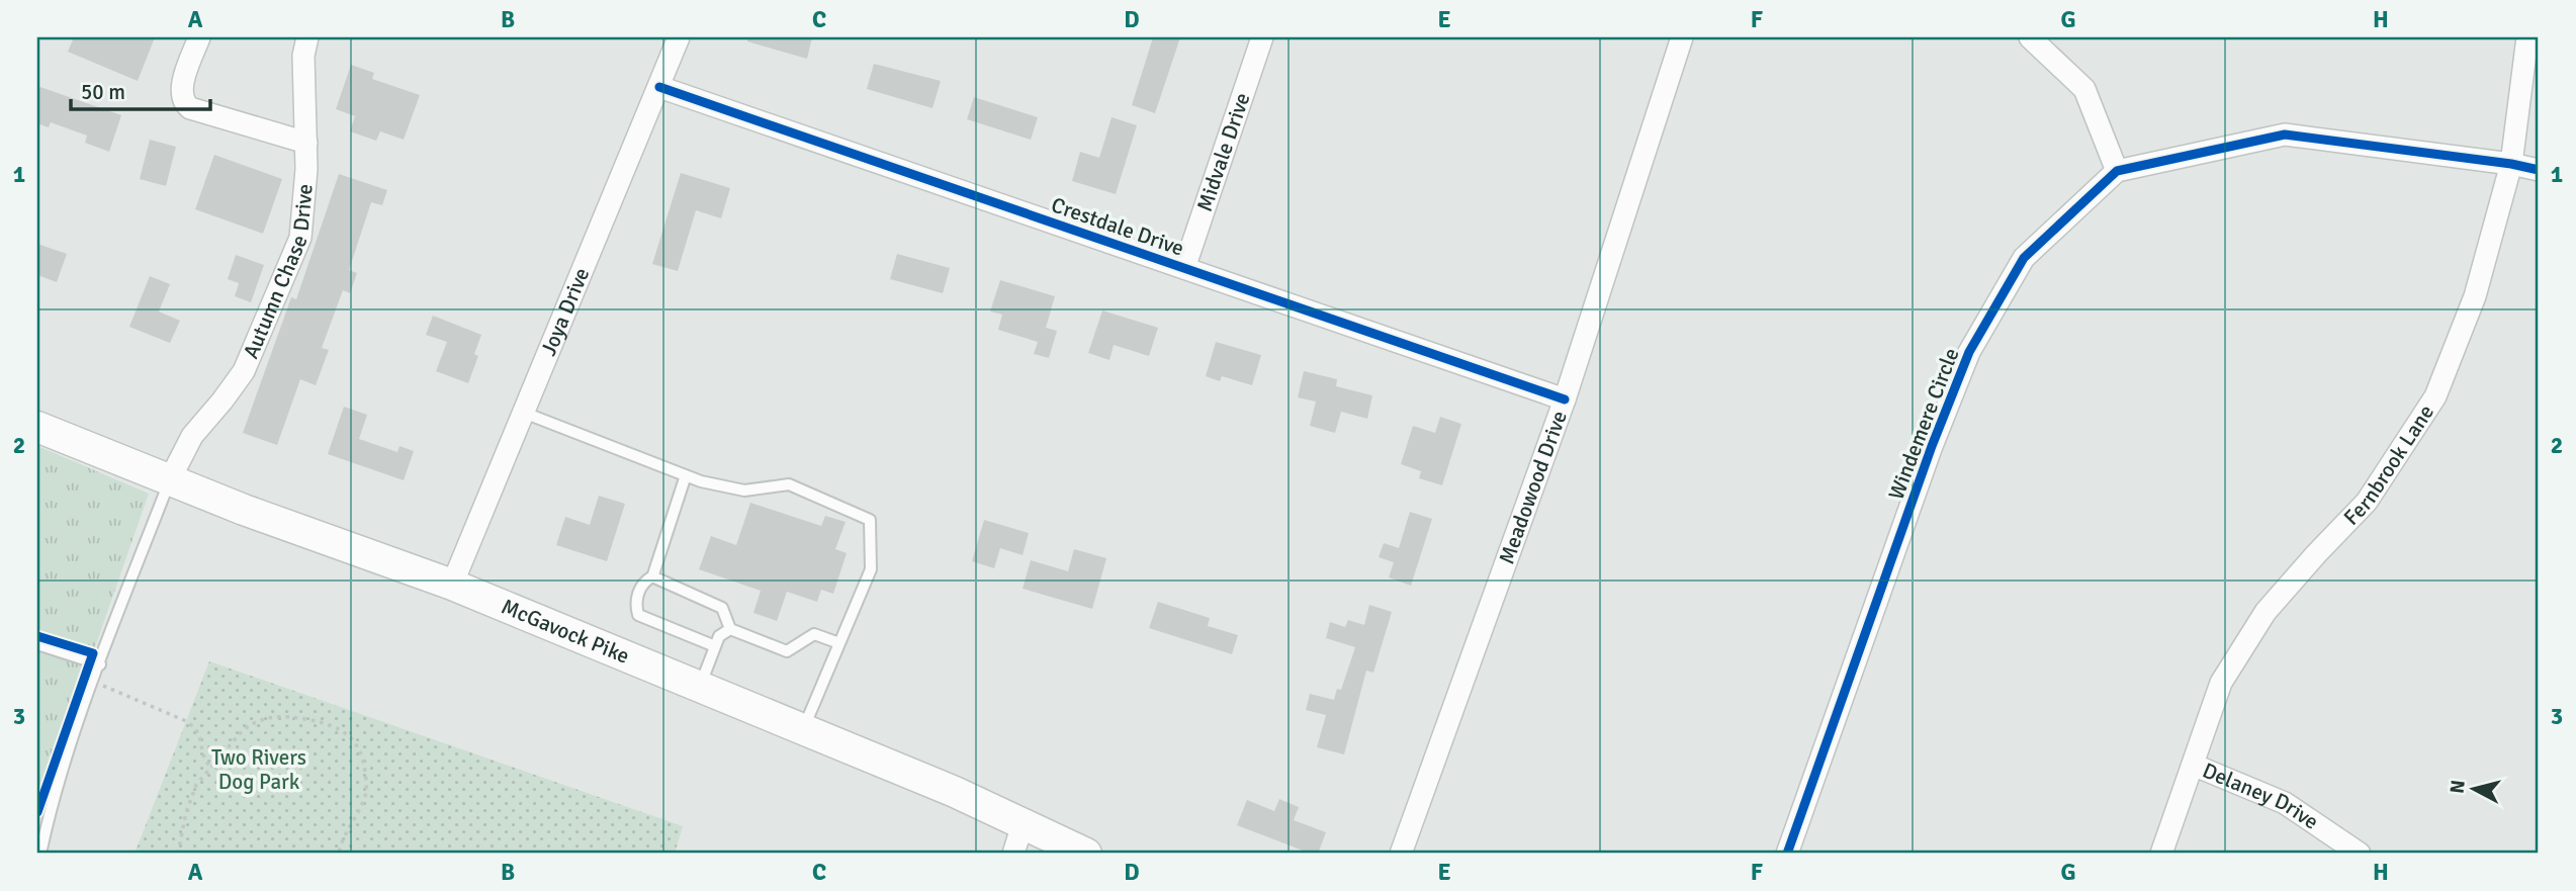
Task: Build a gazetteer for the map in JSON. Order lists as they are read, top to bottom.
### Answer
{
  "streets": {
    "main road": ["McGavock Pike"],
    "street": [
      "Midvale Drive",
      "Crestdale Drive",
      "Autumn Chase Drive",
      "Joya Drive",
      "Windemere Circle",
      "Fernbrook Lane",
      "Meadowood Drive",
      "Delaney Drive"
    ]
  },
  "crossings": [
    ["Midvale Drive", "Crestdale Drive"],
    ["Crestdale Drive", "Joya Drive"],
    ["Crestdale Drive", "Meadowood Drive"],
    ["Autumn Chase Drive", "McGavock Pike"],
    ["Joya Drive", "McGavock Pike"],
    ["Fernbrook Lane", "Delaney Drive"]
  ],
  "parks": ["Two Rivers Dog Park"],
  "scale_bar": "50 m",
  "north": "left",
  "grid": {
    "columns": [
      "A",
      "B",
      "C",
      "D",
      "E",
      "F",
      "G",
      "H"
    ],
    "rows": ["1", "2", "3"]
  }
}
